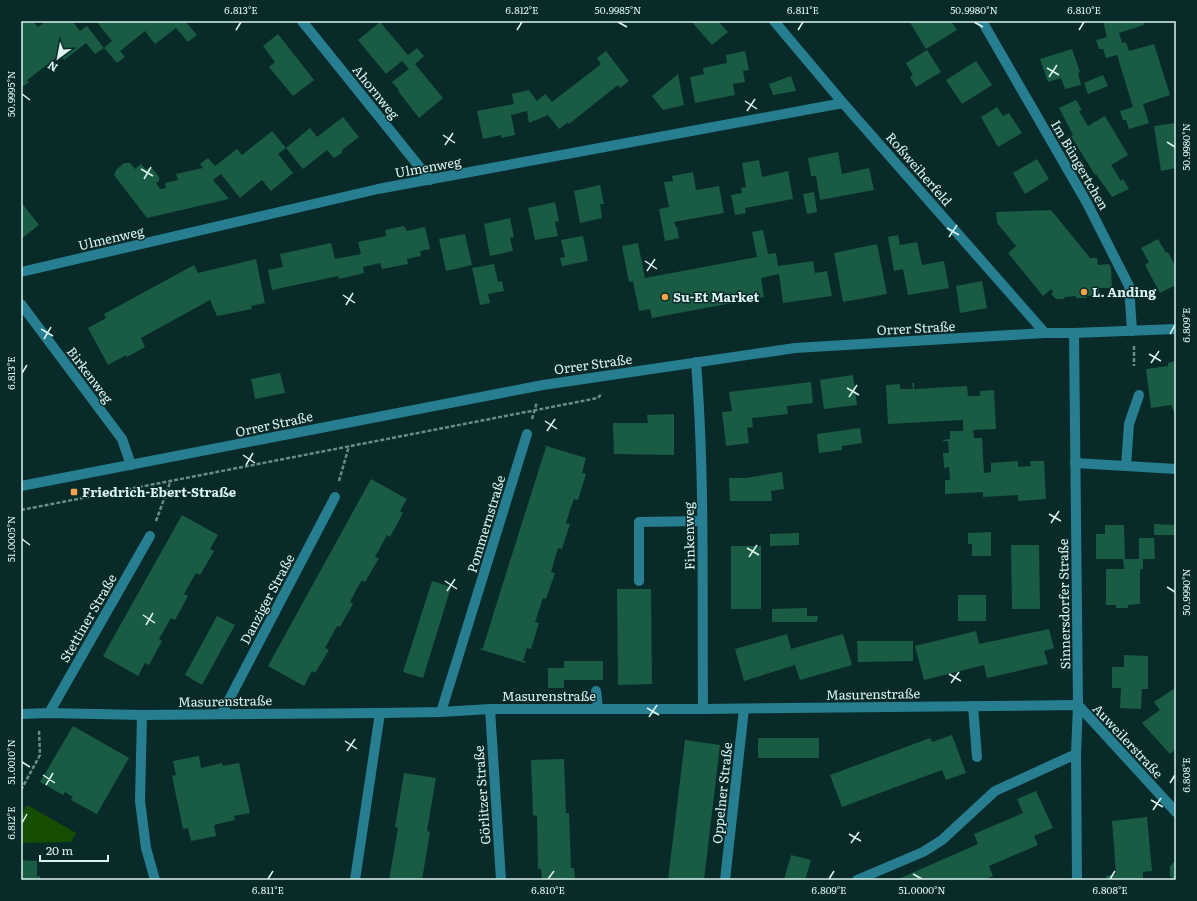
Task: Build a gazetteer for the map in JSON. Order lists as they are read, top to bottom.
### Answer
{
  "streets": {
    "street": [
      "Ahornweg",
      "Im Büngertchen",
      "Ulmenweg",
      "Roßweiherfeld",
      "Orrer Straße",
      "Birkenweg",
      "Pommernstraße",
      "Finkenweg",
      "Danziger Straße",
      "Sinnersdorfer Straße",
      "Stettiner Straße",
      "Masurenstraße",
      "Auweilerstraße",
      "Oppelner Straße",
      "Görlitzer Straße"
    ]
  },
  "crossings": [
    ["Ahornweg", "Ulmenweg"],
    ["Im Büngertchen", "Orrer Straße"],
    ["Ulmenweg", "Roßweiherfeld"],
    ["Roßweiherfeld", "Orrer Straße"],
    ["Orrer Straße", "Birkenweg"],
    ["Orrer Straße", "Finkenweg"],
    ["Orrer Straße", "Sinnersdorfer Straße"],
    ["Pommernstraße", "Masurenstraße"],
    ["Finkenweg", "Masurenstraße"],
    ["Danziger Straße", "Masurenstraße"],
    ["Sinnersdorfer Straße", "Masurenstraße"],
    ["Sinnersdorfer Straße", "Auweilerstraße"],
    ["Stettiner Straße", "Masurenstraße"],
    ["Masurenstraße", "Auweilerstraße"],
    ["Masurenstraße", "Oppelner Straße"],
    ["Masurenstraße", "Görlitzer Straße"]
  ],
  "places": {
    "other": ["L. Anding", "Su-Et Market"],
    "transit": ["Friedrich-Ebert-Straße"]
  },
  "scale_bar": "20 m",
  "north": "bottom left",
  "coordinates": [
    "6.813°E",
    "6.812°E",
    "50.9985°N",
    "6.811°E",
    "50.9980°N",
    "6.810°E",
    "50.9995°N",
    "6.809°E",
    "51.0005°N",
    "50.9990°N",
    "51.0010°N",
    "6.808°E",
    "51.0000°N"
  ]
}
